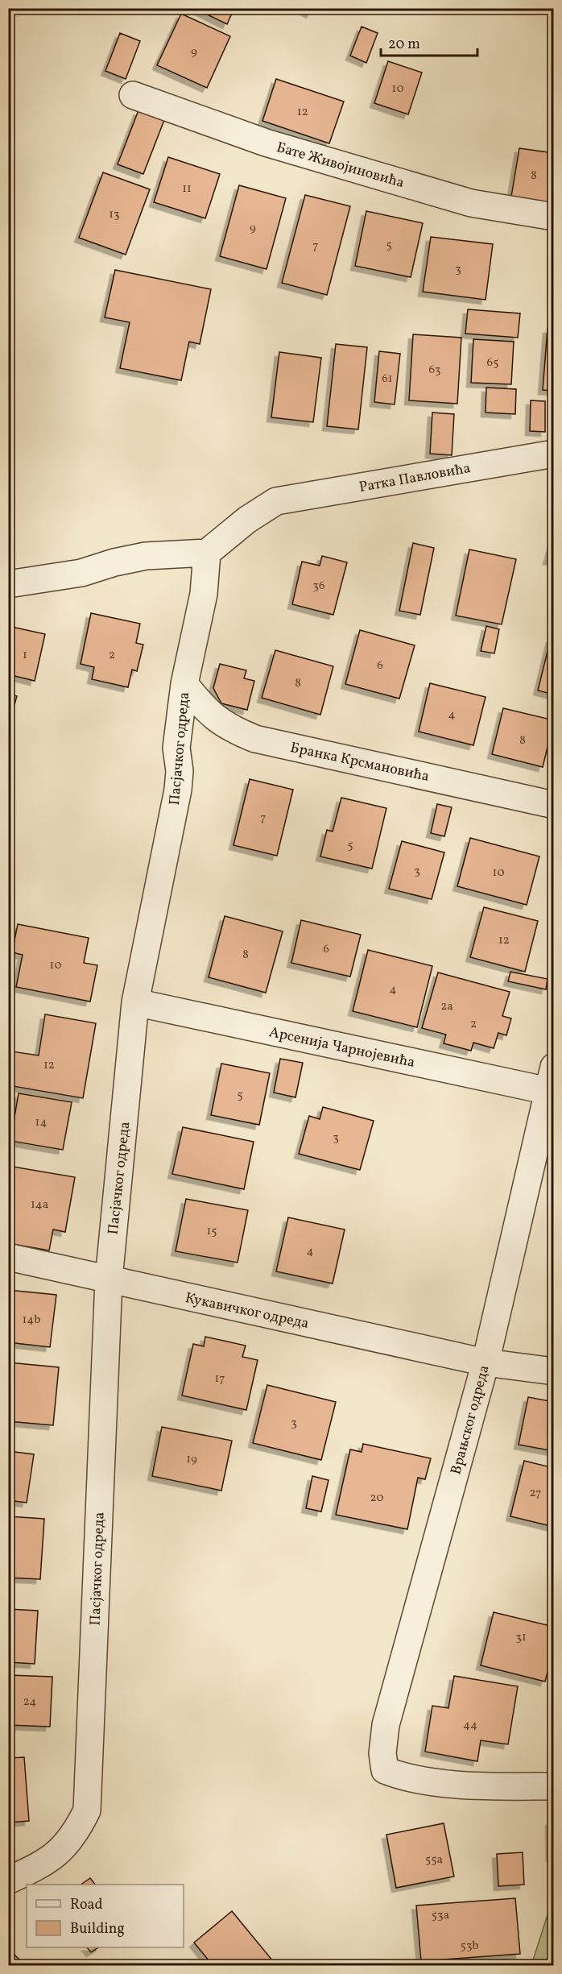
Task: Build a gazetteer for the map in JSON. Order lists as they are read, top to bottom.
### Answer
{
  "streets": {
    "street": [
      "Бате Живојиновића",
      "Ратка Павловића",
      "Пасјачког одреда",
      "Бранка Крсмановића",
      "Арсенија Чарнојевића",
      "Кукавичког одреда",
      "Врањског одреда"
    ]
  },
  "crossings": [
    ["Ратка Павловића", "Пасјачког одреда"],
    ["Пасјачког одреда", "Бранка Крсмановића"],
    ["Пасјачког одреда", "Арсенија Чарнојевића"],
    ["Пасјачког одреда", "Кукавичког одреда"],
    ["Арсенија Чарнојевића", "Врањског одреда"],
    ["Кукавичког одреда", "Врањског одреда"]
  ],
  "house_numbers": [
    "9",
    "10",
    "12",
    "8",
    "11",
    "13",
    "9",
    "5",
    "7",
    "3",
    "65",
    "63",
    "61",
    "36",
    "1",
    "2",
    "6",
    "8",
    "4",
    "8",
    "7",
    "5",
    "3",
    "10",
    "12",
    "6",
    "8",
    "10",
    "4",
    "2a",
    "2",
    "12",
    "5",
    "14",
    "3",
    "14a",
    "15",
    "4",
    "14b",
    "17",
    "3",
    "19",
    "27",
    "20",
    "31",
    "24",
    "44",
    "55a",
    "53a",
    "53b"
  ],
  "legend": ["Road", "Building"],
  "scale_bar": "20 m"
}
